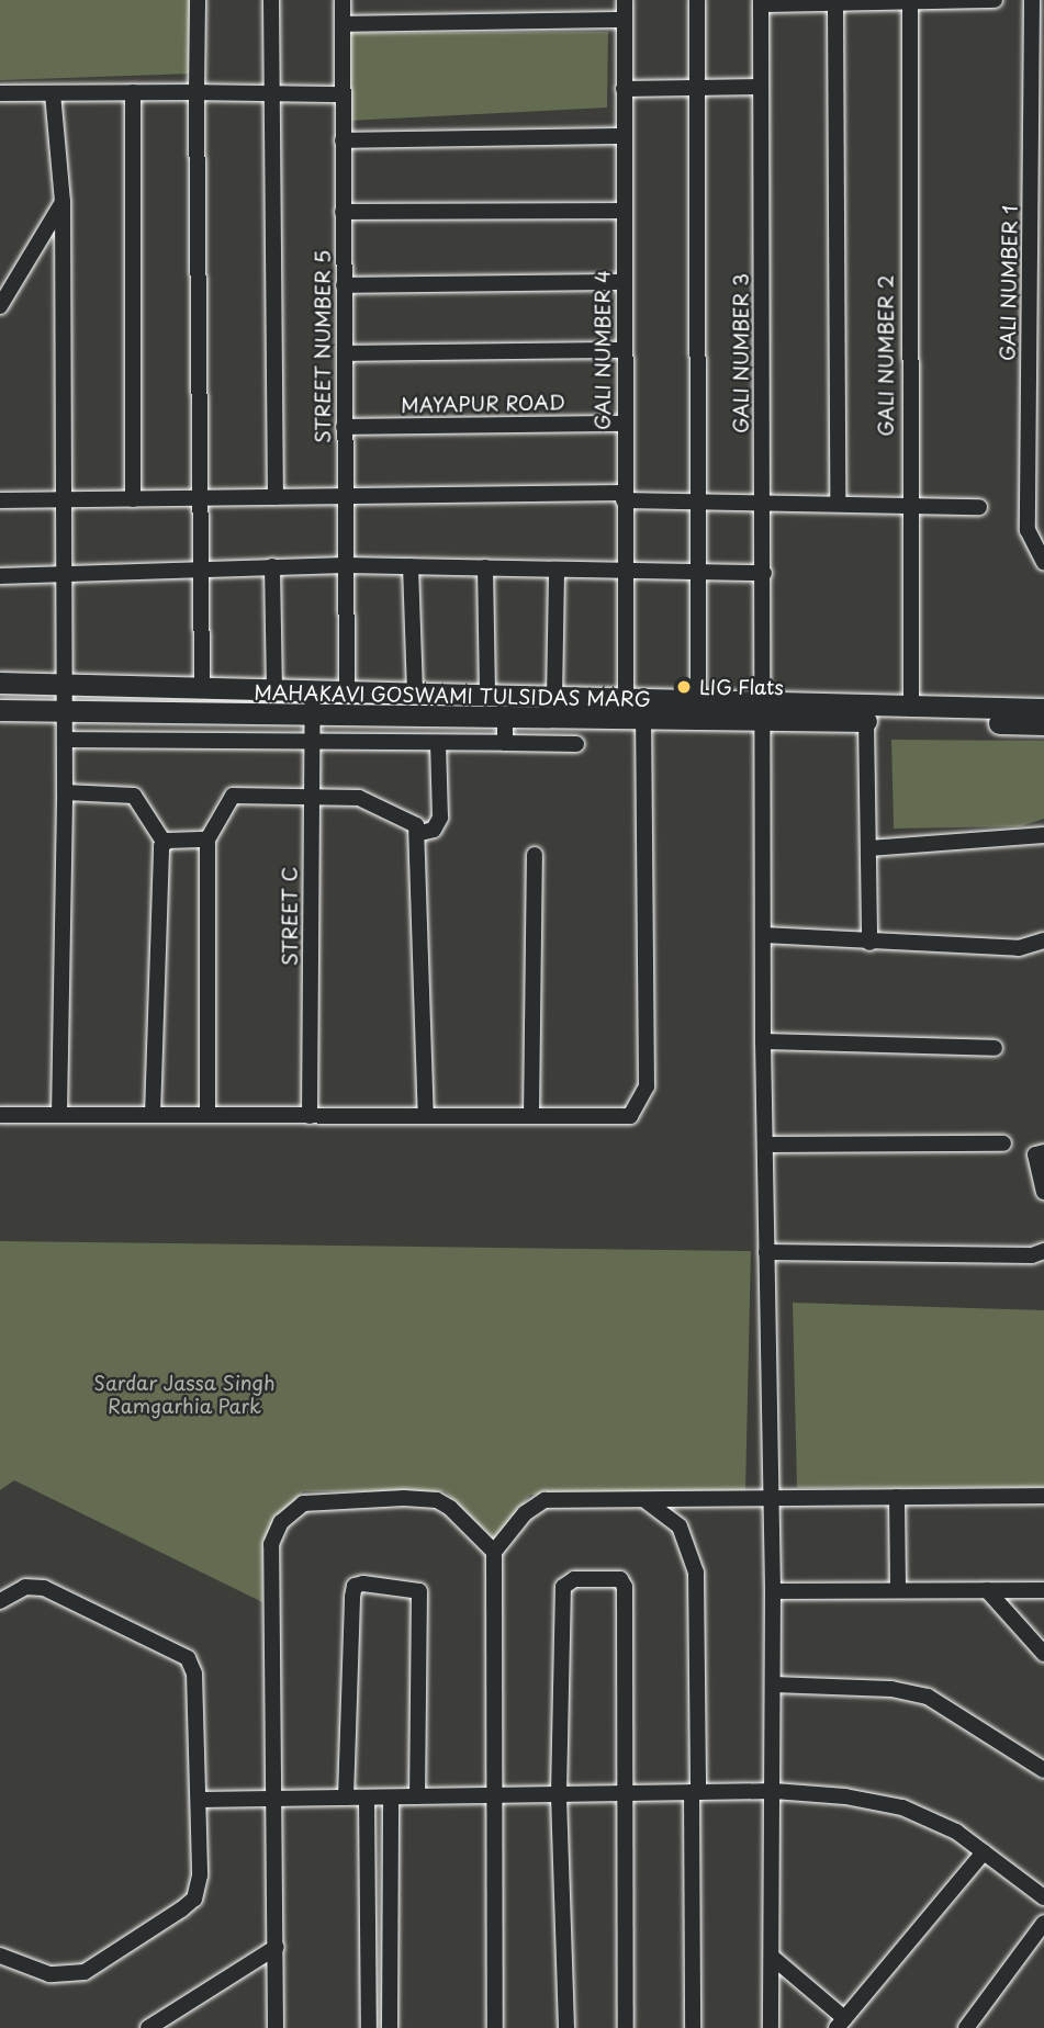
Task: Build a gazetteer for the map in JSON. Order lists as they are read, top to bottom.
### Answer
{
  "streets": {
    "street": [
      "GALI NUMBER 1",
      "STREET NUMBER 5",
      "GALI NUMBER 4",
      "GALI NUMBER 3",
      "GALI NUMBER 2",
      "MAYAPUR ROAD",
      "MAHAKAVI GOSWAMI TULSIDAS MARG",
      "STREET C"
    ]
  },
  "crossings": [
    ["STREET NUMBER 5", "MAYAPUR ROAD"],
    ["STREET NUMBER 5", "MAHAKAVI GOSWAMI TULSIDAS MARG"],
    ["GALI NUMBER 4", "MAYAPUR ROAD"],
    ["GALI NUMBER 4", "MAHAKAVI GOSWAMI TULSIDAS MARG"],
    ["GALI NUMBER 3", "MAHAKAVI GOSWAMI TULSIDAS MARG"],
    ["GALI NUMBER 2", "MAHAKAVI GOSWAMI TULSIDAS MARG"],
    ["MAHAKAVI GOSWAMI TULSIDAS MARG", "STREET C"]
  ],
  "parks": ["Sardar Jassa Singh Ramgarhia Park"],
  "places": ["LIG Flats"]
}
